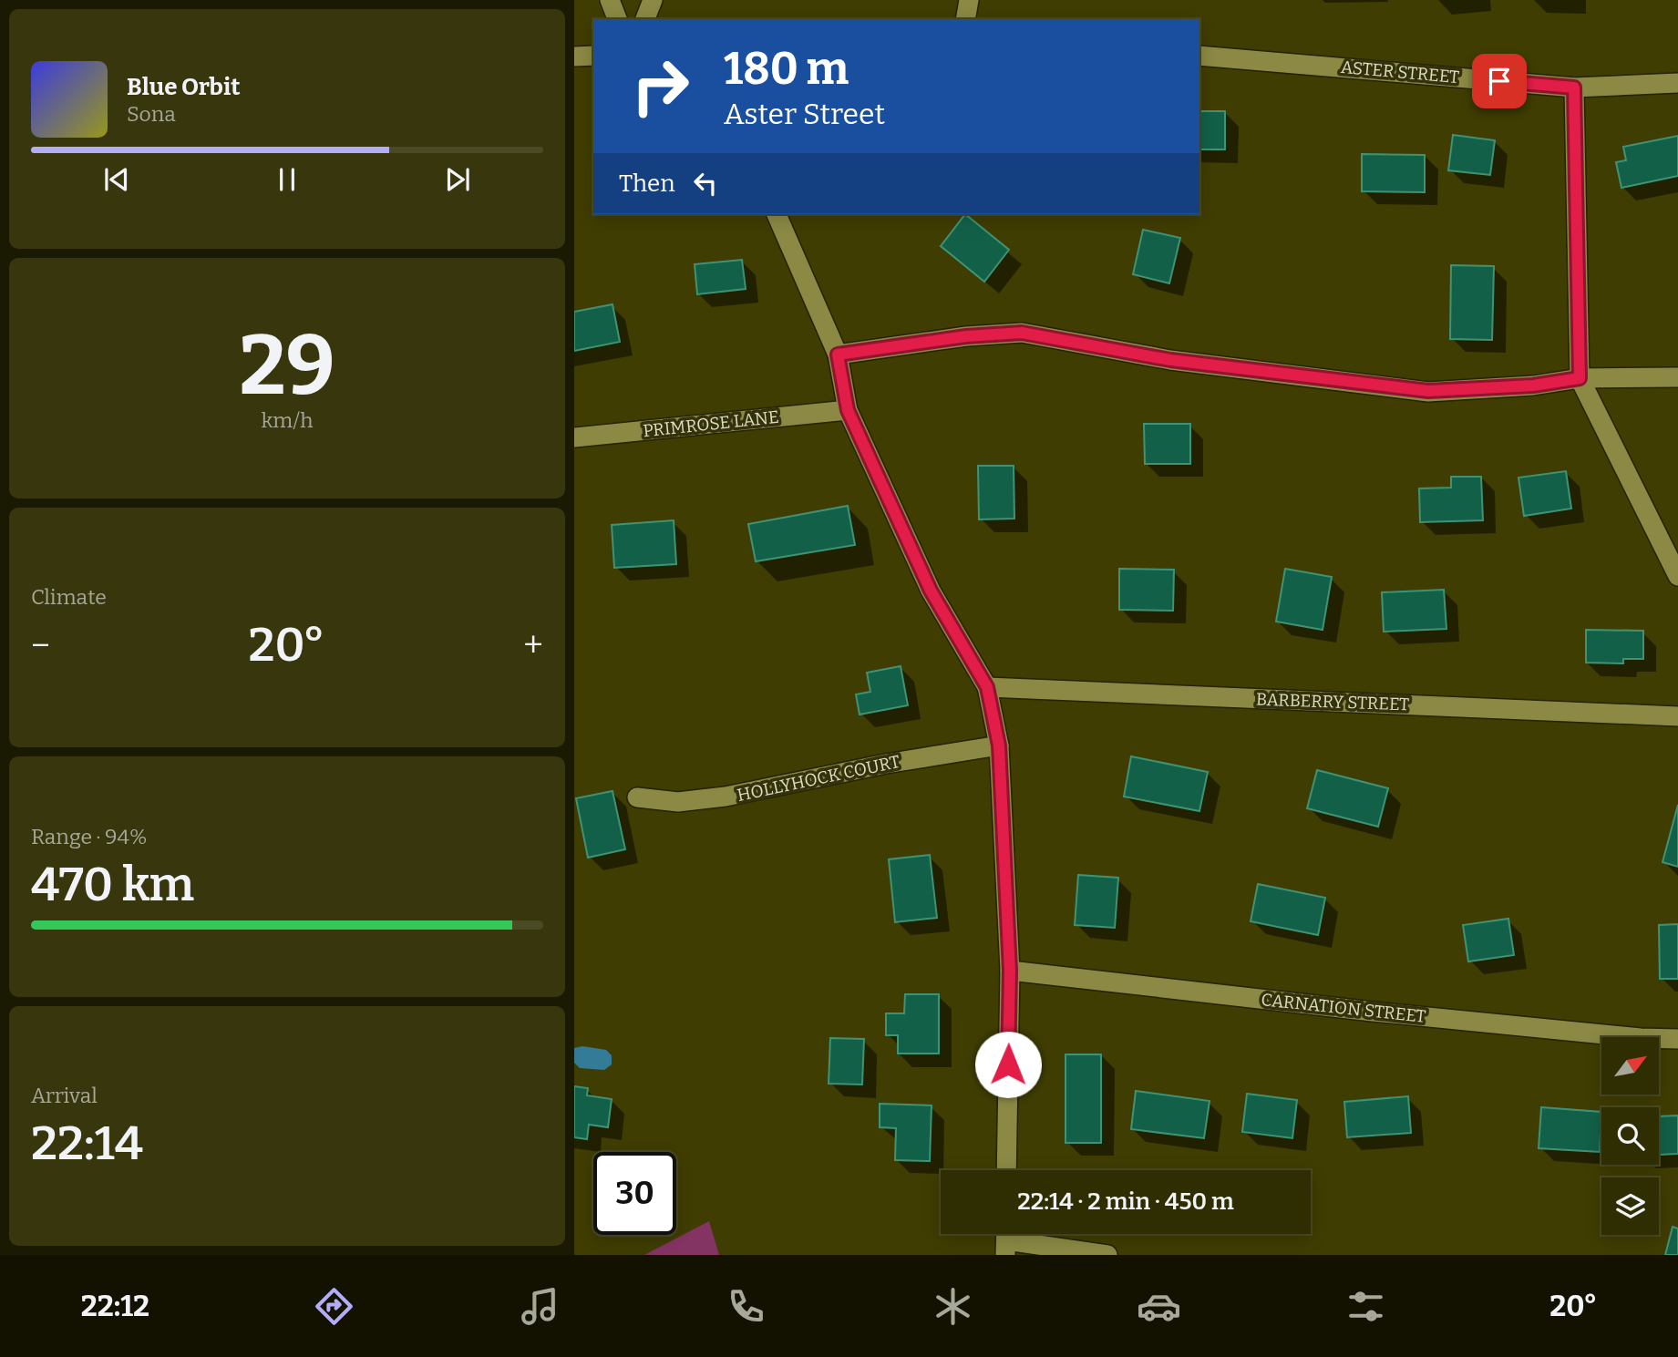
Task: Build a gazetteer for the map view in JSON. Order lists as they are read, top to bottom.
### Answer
{
  "streets": {
    "street": [
      "ASTER STREET",
      "PRIMROSE LANE",
      "BARBERRY STREET",
      "HOLLYHOCK COURT",
      "CARNATION STREET"
    ]
  },
  "north": "top right",
  "page": {
    "turn": ["180 m", "Aster Street"],
    "song": ["Blue Orbit", "Sona"],
    "then": "Then",
    "tile": [
      ["29", "km/h"],
      "Climate",
      ["Range · 94%", "470 km"],
      ["Arrival", "22:14"]
    ],
    "heat": ["−", "20°", "+"],
    "limit": "30",
    "trip": "22:14 · 2 min · 450 m",
    "tabs": ["22:12", "20°"]
  }
}
